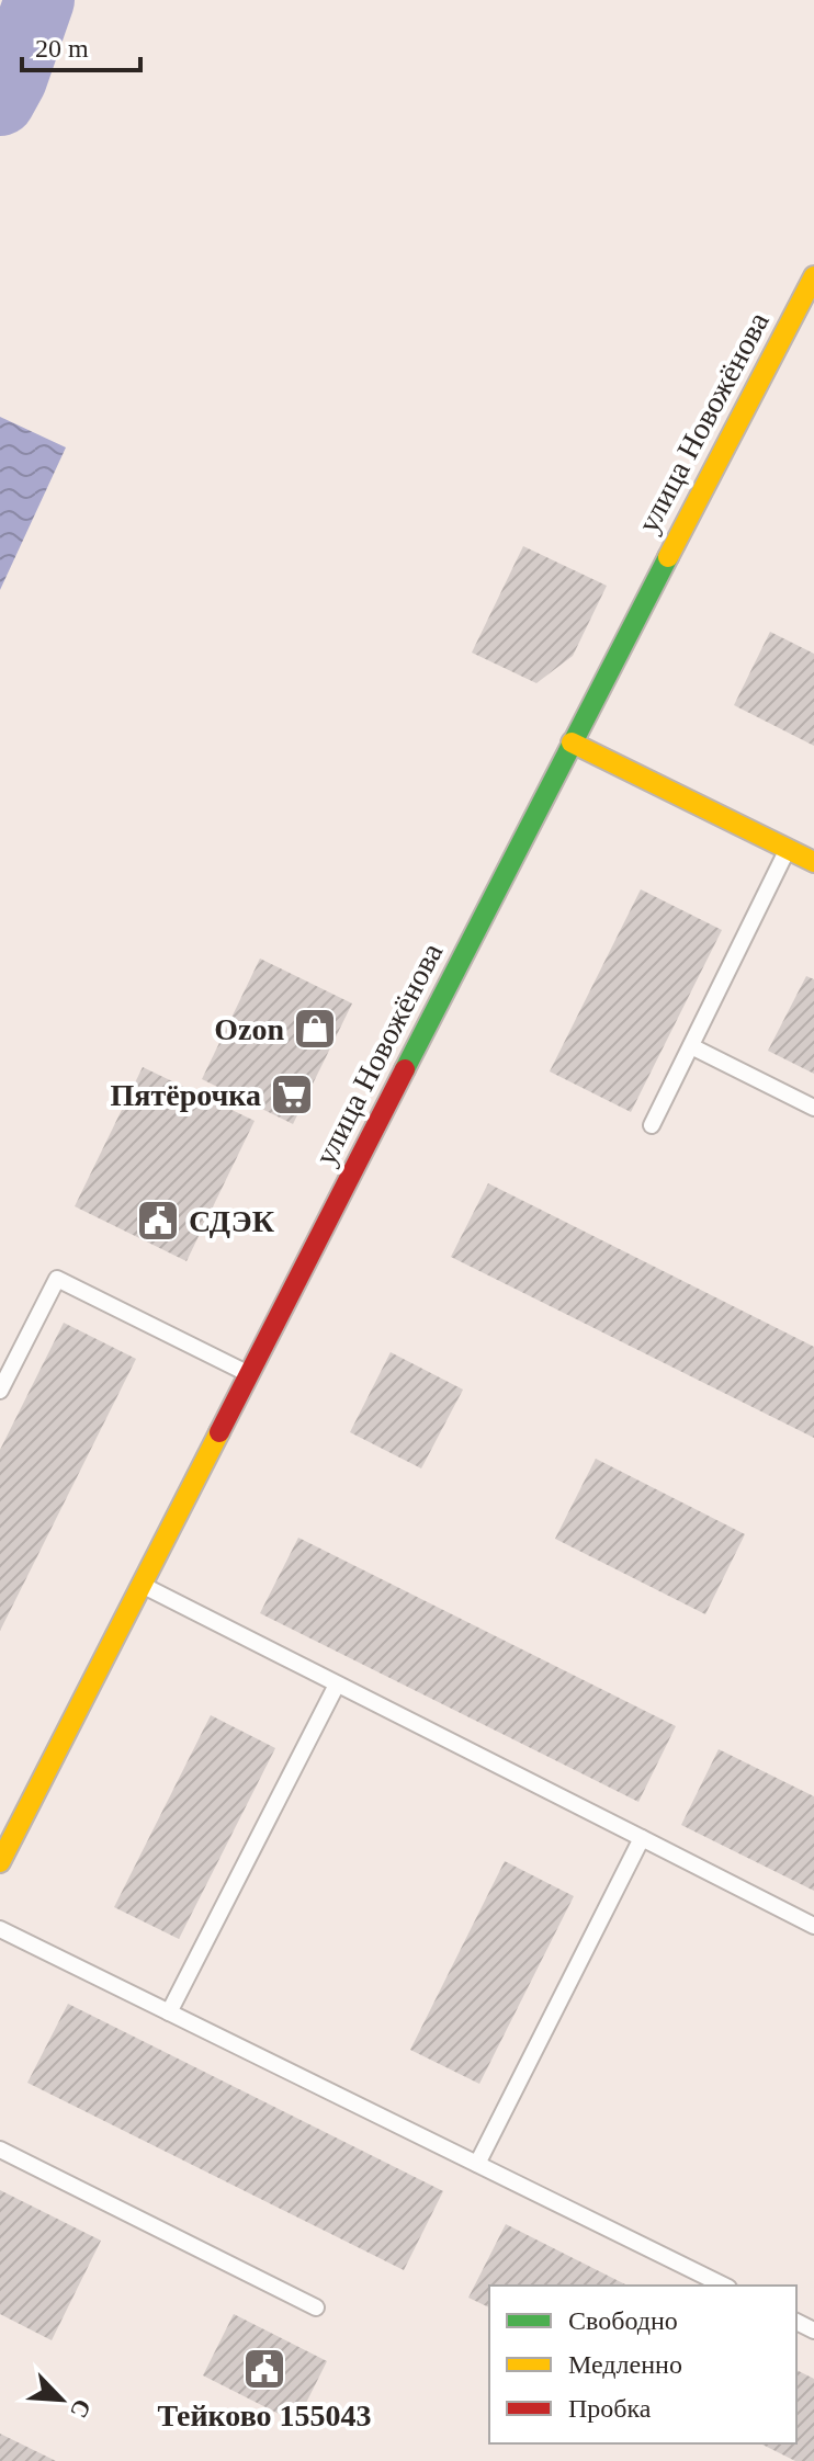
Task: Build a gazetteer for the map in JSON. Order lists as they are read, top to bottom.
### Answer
{
  "streets": {
    "street": ["улица Новожёнова"]
  },
  "places": {
    "shop": ["Ozon"],
    "supermarket": ["Пятёрочка"],
    "public building": ["СДЭК", "Тейково 155043"]
  },
  "legend": ["Свободно", "Медленно", "Пробка"],
  "scale_bar": "20 m",
  "north": "bottom right"
}
